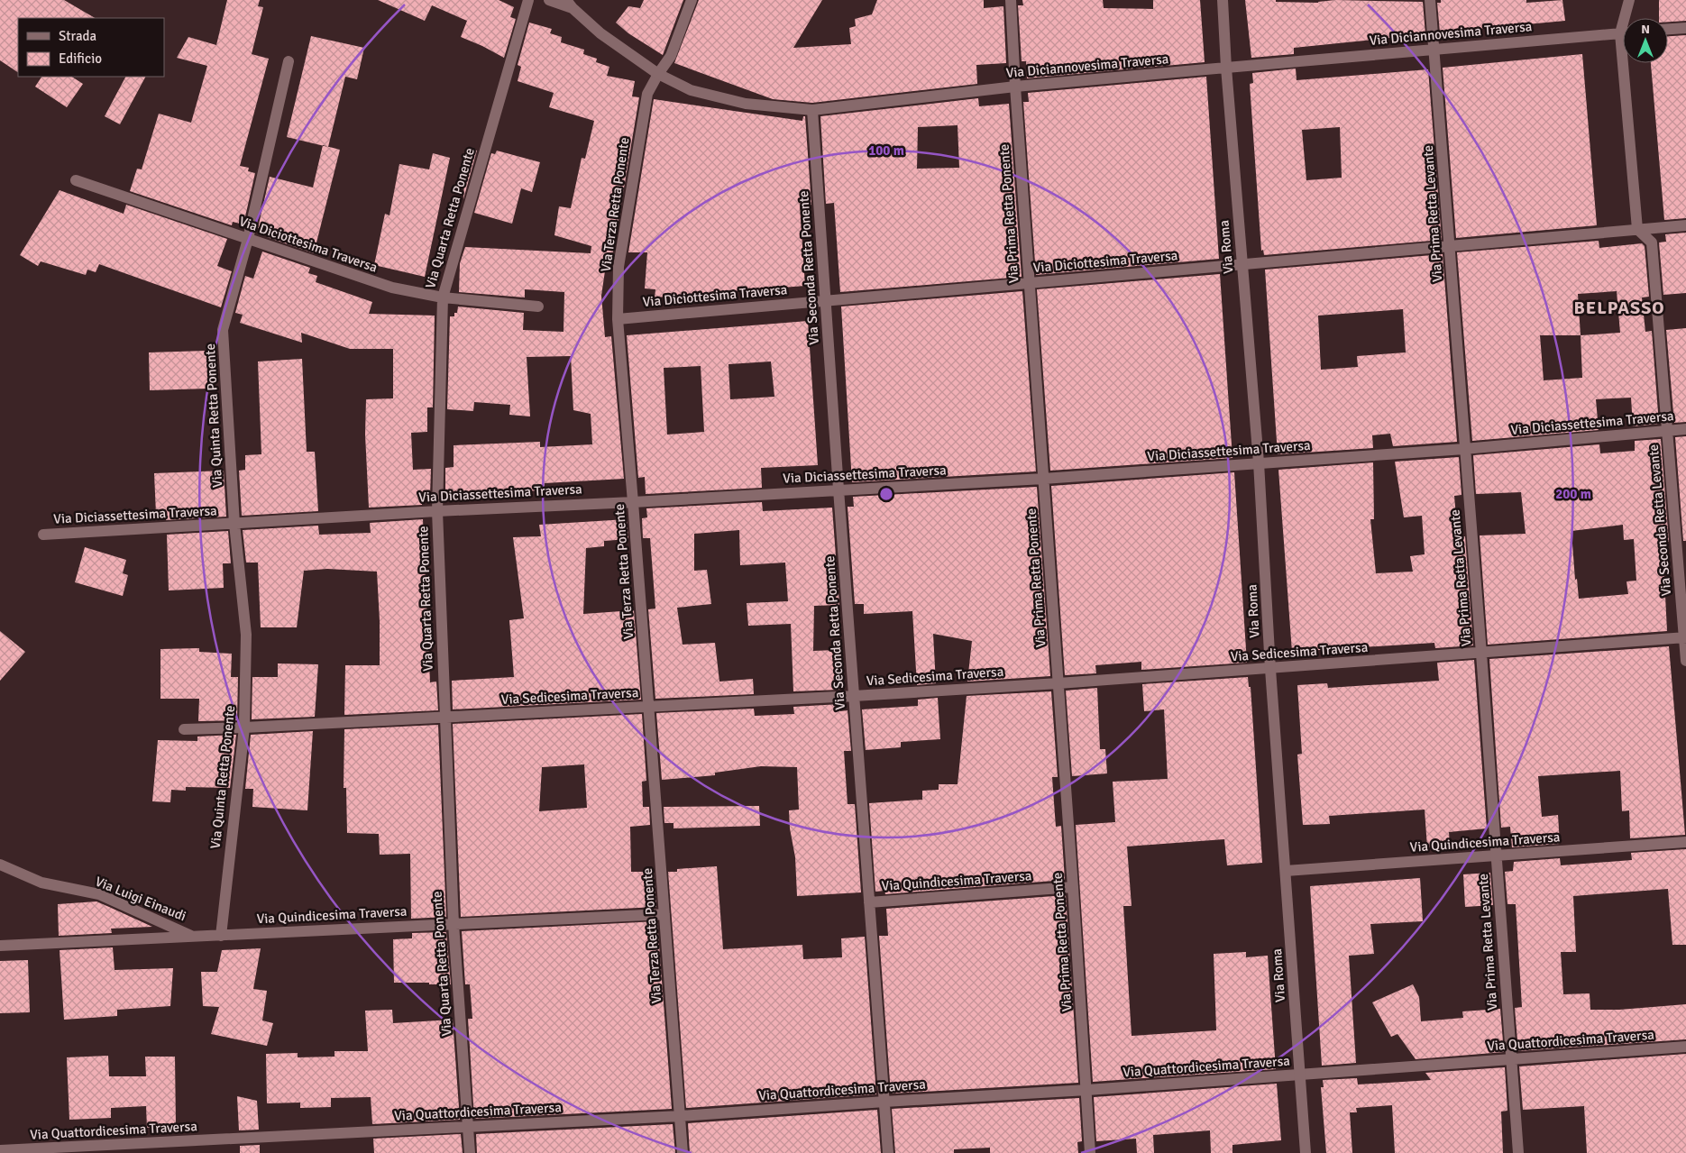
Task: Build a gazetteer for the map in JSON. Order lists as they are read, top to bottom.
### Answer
{
  "streets": {
    "street": [
      "Via Diciannovesima Traversa",
      "Via Terza Retta Ponente",
      "Via Prima Retta Ponente",
      "Via Prima Retta Levante",
      "Via Quarta Retta Ponente",
      "Via Diciottesima Traversa",
      "Via Roma",
      "Via Seconda Retta Ponente",
      "Via Quinta Retta Ponente",
      "Via Diciassettesima Traversa",
      "Via Seconda Retta Levante",
      "Via Sedicesima Traversa",
      "Via Quindicesima Traversa",
      "Via Luigi Einaudi",
      "Via Quattordicesima Traversa"
    ]
  },
  "crossings": [
    ["Via Diciannovesima Traversa", "Via Terza Retta Ponente"],
    ["Via Diciannovesima Traversa", "Via Prima Retta Ponente"],
    ["Via Diciannovesima Traversa", "Via Prima Retta Levante"],
    ["Via Diciannovesima Traversa", "Via Roma"],
    ["Via Diciannovesima Traversa", "Via Seconda Retta Ponente"],
    ["Via Terza Retta Ponente", "Via Diciottesima Traversa"],
    ["Via Terza Retta Ponente", "Via Diciassettesima Traversa"],
    ["Via Terza Retta Ponente", "Via Sedicesima Traversa"],
    ["Via Terza Retta Ponente", "Via Quindicesima Traversa"],
    ["Via Terza Retta Ponente", "Via Quattordicesima Traversa"],
    ["Via Prima Retta Ponente", "Via Diciottesima Traversa"],
    ["Via Prima Retta Ponente", "Via Diciassettesima Traversa"],
    ["Via Prima Retta Ponente", "Via Sedicesima Traversa"],
    ["Via Prima Retta Ponente", "Via Quindicesima Traversa"],
    ["Via Prima Retta Ponente", "Via Quattordicesima Traversa"],
    ["Via Prima Retta Levante", "Via Diciottesima Traversa"],
    ["Via Prima Retta Levante", "Via Diciassettesima Traversa"],
    ["Via Prima Retta Levante", "Via Sedicesima Traversa"],
    ["Via Prima Retta Levante", "Via Quindicesima Traversa"],
    ["Via Prima Retta Levante", "Via Quattordicesima Traversa"],
    ["Via Quarta Retta Ponente", "Via Diciottesima Traversa"],
    ["Via Quarta Retta Ponente", "Via Diciassettesima Traversa"],
    ["Via Quarta Retta Ponente", "Via Sedicesima Traversa"],
    ["Via Quarta Retta Ponente", "Via Quindicesima Traversa"],
    ["Via Quarta Retta Ponente", "Via Quattordicesima Traversa"],
    ["Via Diciottesima Traversa", "Via Roma"],
    ["Via Diciottesima Traversa", "Via Seconda Retta Ponente"],
    ["Via Diciottesima Traversa", "Via Quinta Retta Ponente"],
    ["Via Diciottesima Traversa", "Via Seconda Retta Levante"],
    ["Via Roma", "Via Diciassettesima Traversa"],
    ["Via Roma", "Via Sedicesima Traversa"],
    ["Via Roma", "Via Quindicesima Traversa"],
    ["Via Roma", "Via Quattordicesima Traversa"],
    ["Via Seconda Retta Ponente", "Via Diciassettesima Traversa"],
    ["Via Seconda Retta Ponente", "Via Sedicesima Traversa"],
    ["Via Seconda Retta Ponente", "Via Quindicesima Traversa"],
    ["Via Seconda Retta Ponente", "Via Quattordicesima Traversa"],
    ["Via Quinta Retta Ponente", "Via Diciassettesima Traversa"],
    ["Via Quinta Retta Ponente", "Via Sedicesima Traversa"],
    ["Via Quinta Retta Ponente", "Via Quindicesima Traversa"],
    ["Via Diciassettesima Traversa", "Via Seconda Retta Levante"],
    ["Via Seconda Retta Levante", "Via Sedicesima Traversa"],
    ["Via Quindicesima Traversa", "Via Luigi Einaudi"]
  ],
  "districts": ["BELPASSO"],
  "legend": ["Strada", "Edificio"],
  "north": "top",
  "rings": ["100 m", "200 m"]
}
